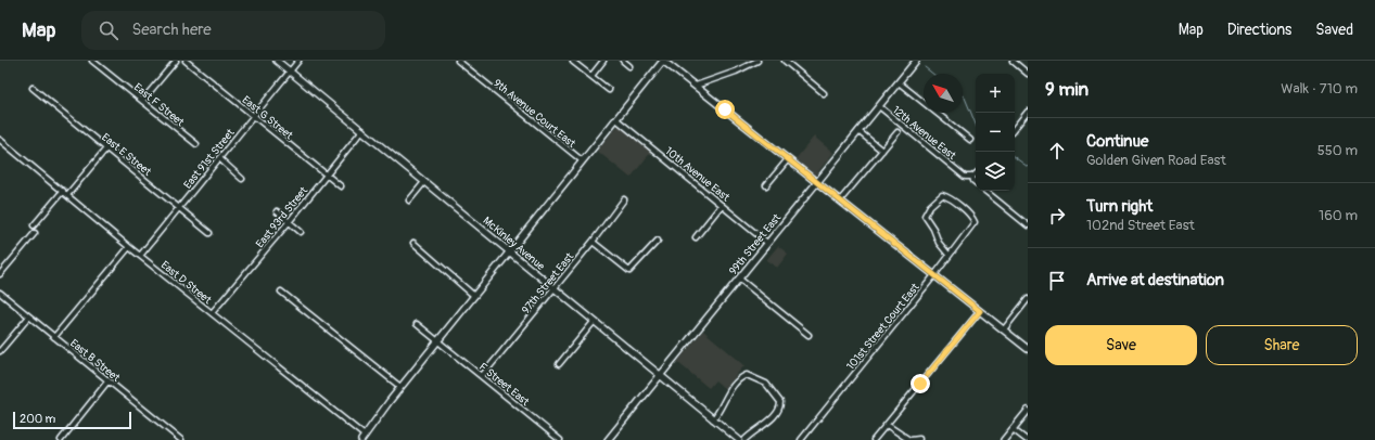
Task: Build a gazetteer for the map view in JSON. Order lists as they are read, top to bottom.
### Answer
{
  "streets": {
    "street": [
      "East F Street",
      "9th Avenue Court East",
      "East G Street",
      "12th Avenue East",
      "East E Street",
      "East 91st Street",
      "10th Avenue East",
      "East 93rd Street",
      "McKinley Avenue",
      "99th Street East",
      "East D Street",
      "97th Street East",
      "101st Street Court East",
      "East B Street",
      "F Street East"
    ]
  },
  "crossings": [
    ["East G Street", "East 91st Street"],
    ["East G Street", "East 93rd Street"],
    ["12th Avenue East", "99th Street East"],
    ["East E Street", "East 91st Street"],
    ["East 91st Street", "McKinley Avenue"],
    ["East 91st Street", "East D Street"],
    ["10th Avenue East", "99th Street East"],
    ["East 93rd Street", "McKinley Avenue"],
    ["East 93rd Street", "East D Street"],
    ["McKinley Avenue", "99th Street East"],
    ["McKinley Avenue", "97th Street East"],
    ["97th Street East", "F Street East"]
  ],
  "scale_bar": "200 m",
  "north": "top left",
  "page": {
    "header": "Map",
    "search": "Search here",
    "nav": ["Map", "Directions", "Saved"],
    "heading": ["9 min", "Walk · 710 m"],
    "map_buttons": ["+", "−"],
    "list": [
      ["Continue", "Golden Given Road East", "550 m"],
      ["Turn right", "102nd Street East", "160 m"],
      "Arrive at destination"
    ],
    "buttons": ["Save", "Share"],
    "scale": "200 m"
  }
}
